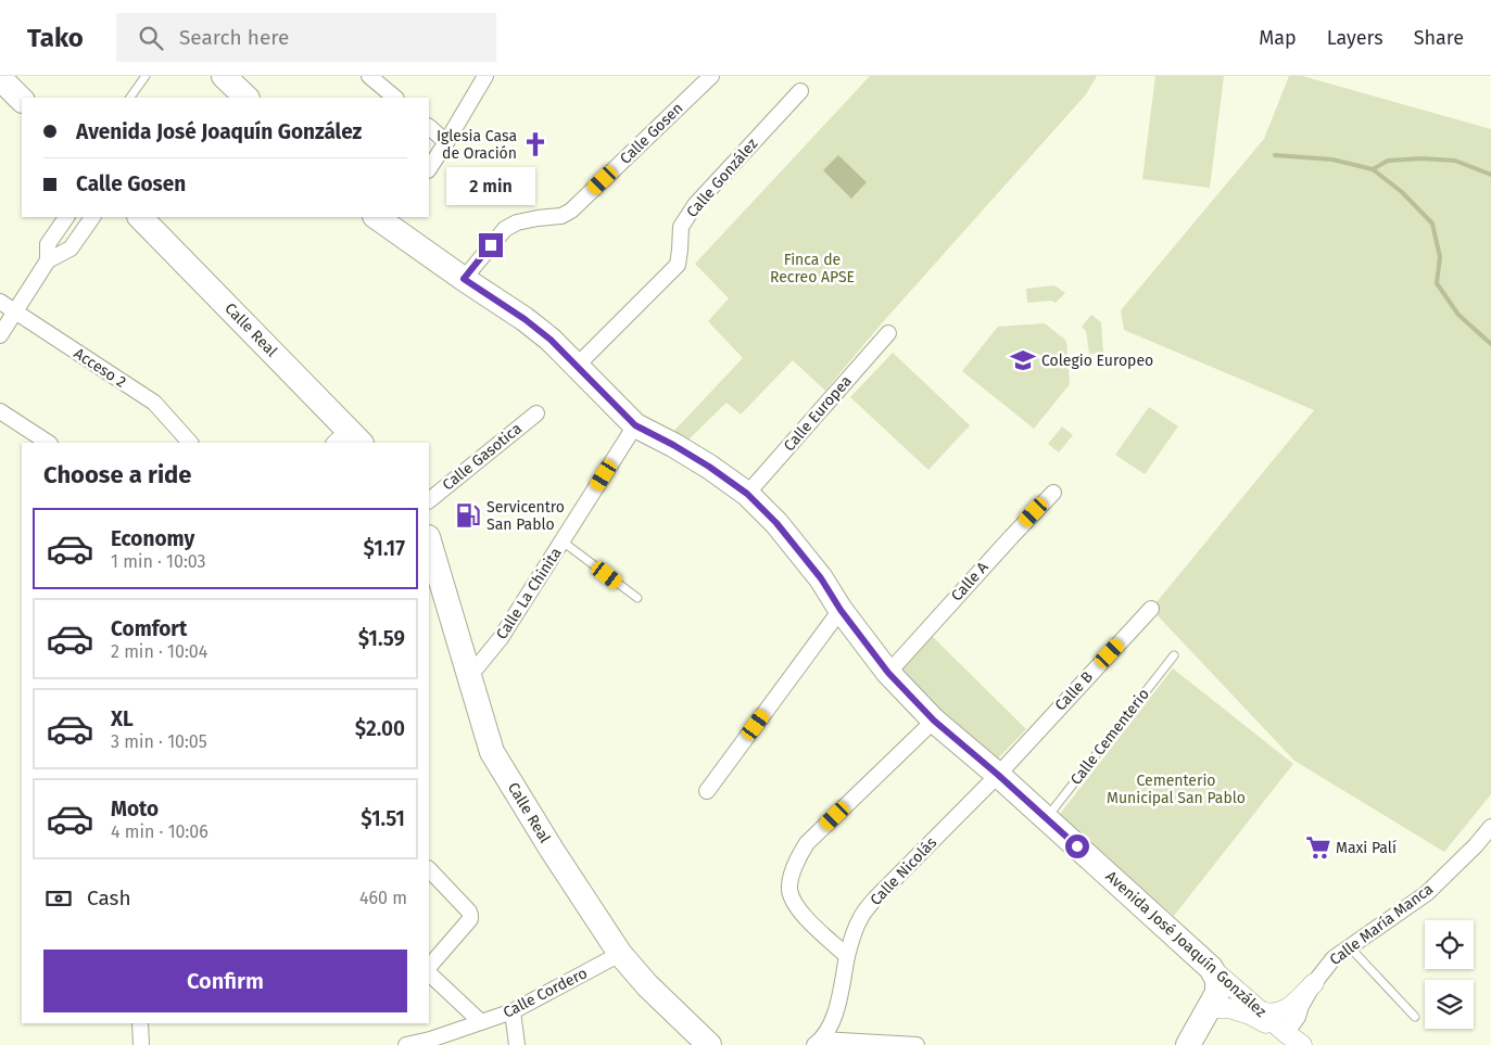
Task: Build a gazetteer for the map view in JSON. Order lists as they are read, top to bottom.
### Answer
{
  "streets": {
    "main road": ["Calle Real", "Avenida José Joaquín González"],
    "street": [
      "Calle Gosen",
      "Calle González",
      "Acceso 2",
      "Calle Europea",
      "Calle Gasotica",
      "Calle A",
      "Calle La Chinita",
      "Calle B",
      "Calle Nicolás",
      "Calle María Manca",
      "Calle Cordero"
    ],
    "lane": ["Calle Cementerio"]
  },
  "crossings": [
    ["Calle Gosen", "Avenida José Joaquín González"],
    ["Calle González", "Avenida José Joaquín González"],
    ["Calle Real", "Calle La Chinita"],
    ["Calle Real", "Calle Cordero"],
    ["Calle Europea", "Avenida José Joaquín González"],
    ["Calle A", "Avenida José Joaquín González"],
    ["Calle La Chinita", "Avenida José Joaquín González"],
    ["Calle B", "Calle Nicolás"],
    ["Calle B", "Avenida José Joaquín González"],
    ["Calle Cementerio", "Avenida José Joaquín González"],
    ["Calle Nicolás", "Avenida José Joaquín González"],
    ["Calle María Manca", "Avenida José Joaquín González"]
  ],
  "parks": ["Finca de Recreo APSE", "Cementerio Municipal San Pablo"],
  "places": {
    "church": ["Iglesia Casa de Oración"],
    "school or university": ["Colegio Europeo"],
    "fuel station": ["Servicentro San Pablo"],
    "supermarket": ["Maxi Palí"]
  },
  "page": {
    "header": "Tako",
    "search": "Search here",
    "nav": ["Map", "Layers", "Share"],
    "banner": ["Avenida José Joaquín González", "Calle Gosen"],
    "bubble": "2 min",
    "heading": "Choose a ride",
    "list": [
      {
        "name": "Economy",
        "note": "1 min · 10:03",
        "value": "$1.17"
      },
      {
        "name": "Comfort",
        "note": "2 min · 10:04",
        "value": "$1.59"
      },
      {
        "name": "XL",
        "note": "3 min · 10:05",
        "value": "$2.00"
      },
      {
        "name": "Moto",
        "note": "4 min · 10:06",
        "value": "$1.51"
      }
    ],
    "pay": ["Cash", "460 m"],
    "buttons": "Confirm"
  }
}
